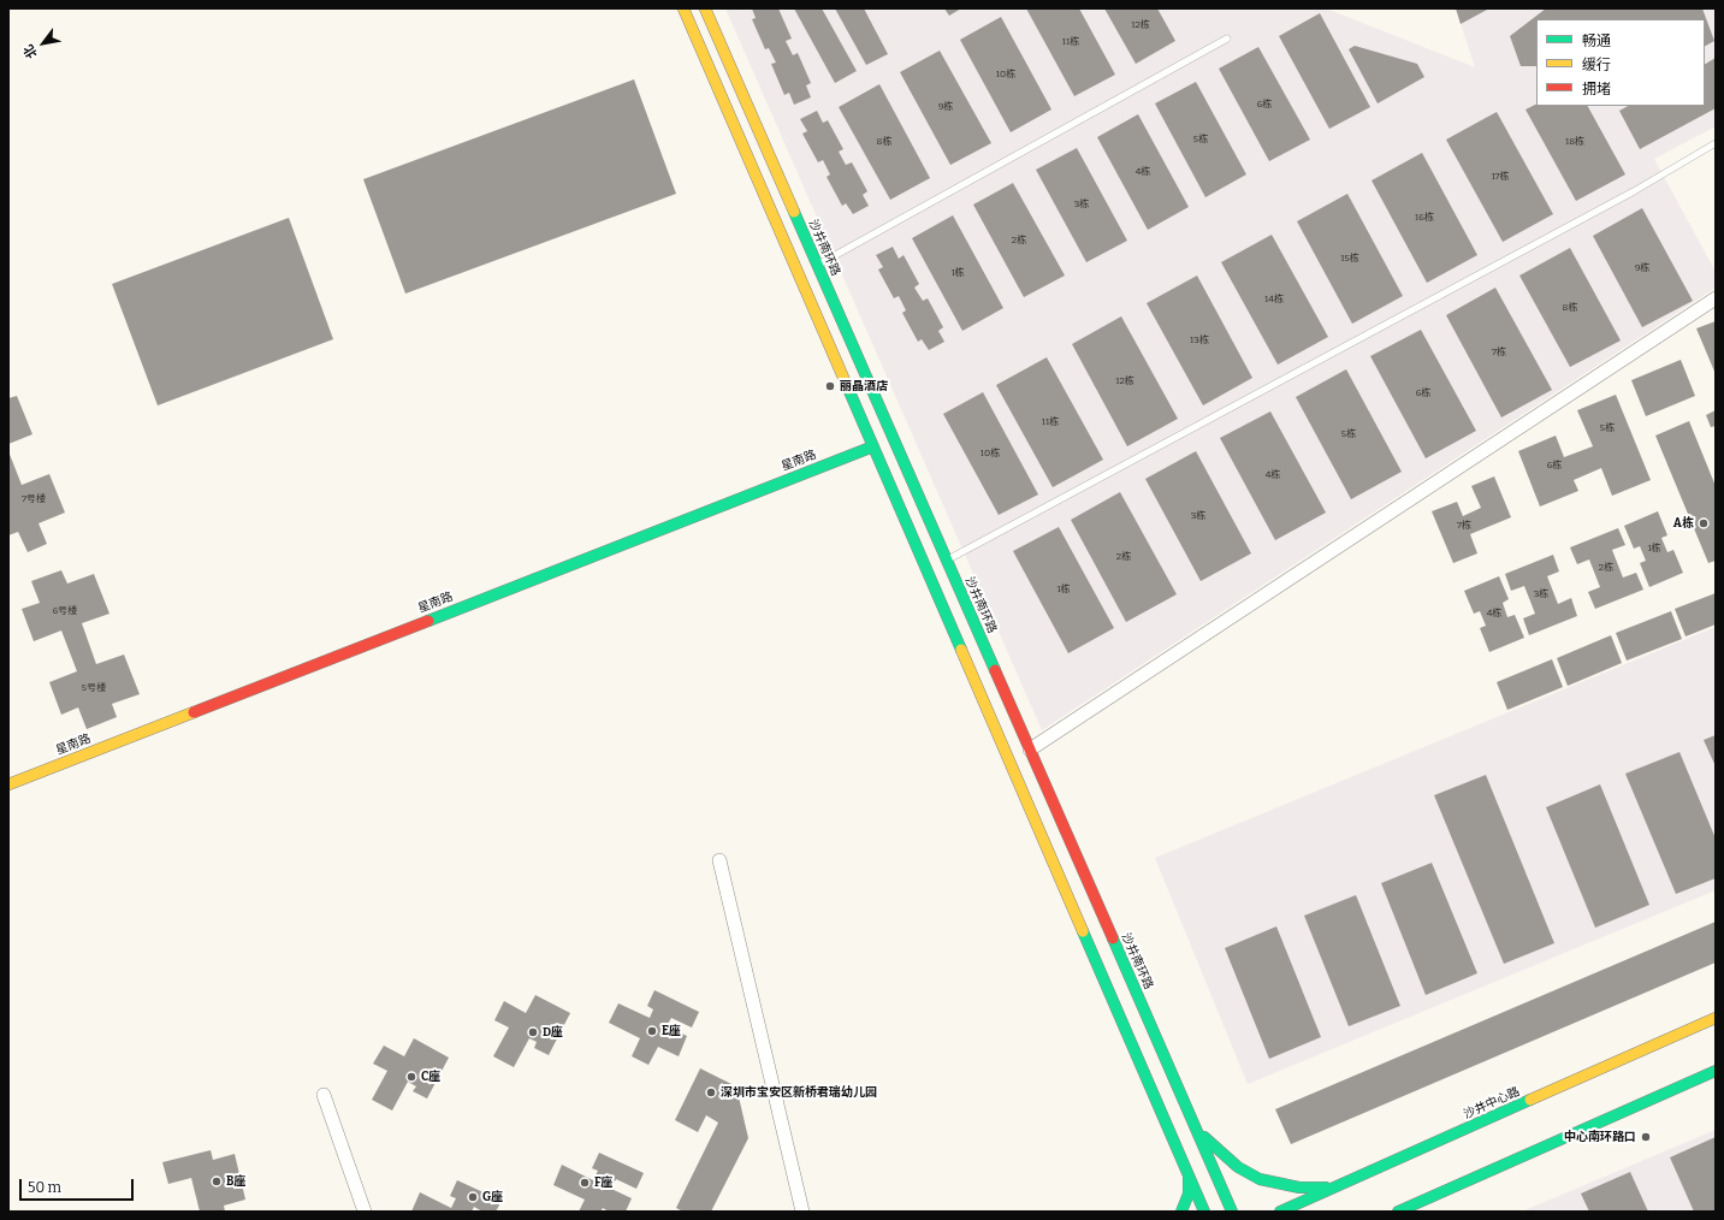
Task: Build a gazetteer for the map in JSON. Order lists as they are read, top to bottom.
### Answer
{
  "streets": {
    "main road": ["沙井南环路", "星南路", "沙井中心路"]
  },
  "places": [
    "丽晶酒店",
    "A栋",
    "E座",
    "D座",
    "C座",
    "深圳市宝安区新桥君瑞幼儿园",
    "中心南环路口",
    "B座",
    "F座",
    "G座"
  ],
  "house_numbers": [
    "12栋",
    "11栋",
    "10栋",
    "6栋",
    "9栋",
    "5栋",
    "8栋",
    "18栋",
    "4栋",
    "17栋",
    "3栋",
    "16栋",
    "2栋",
    "15栋",
    "9栋",
    "1栋",
    "14栋",
    "8栋",
    "13栋",
    "7栋",
    "12栋",
    "6栋",
    "11栋",
    "5栋",
    "5栋",
    "10栋",
    "6栋",
    "4栋",
    "7号楼",
    "3栋",
    "7栋",
    "1栋",
    "2栋",
    "2栋",
    "1栋",
    "3栋",
    "6号楼",
    "4栋",
    "5号楼"
  ],
  "legend": ["畅通", "缓行", "拥堵"],
  "scale_bar": "50 m",
  "north": "bottom left"
}
